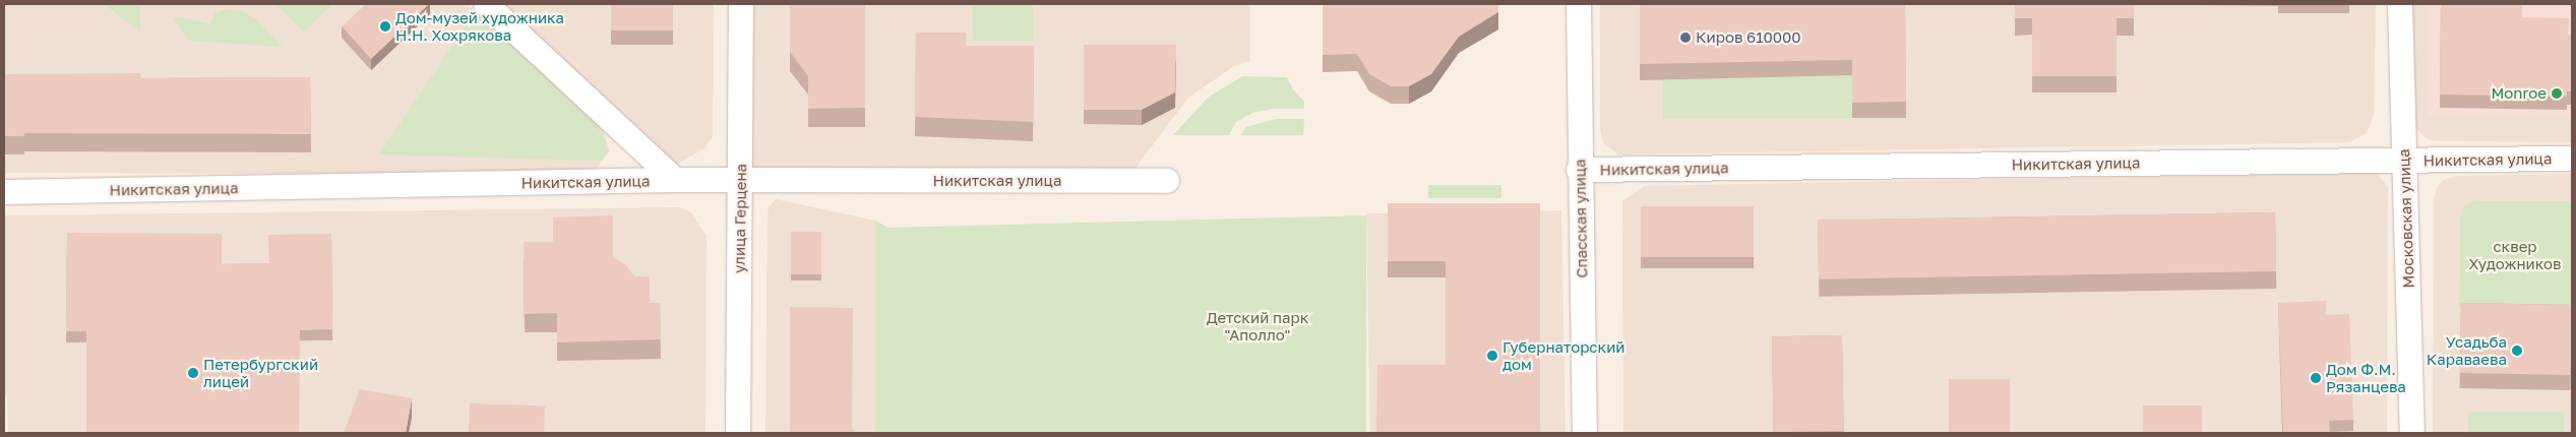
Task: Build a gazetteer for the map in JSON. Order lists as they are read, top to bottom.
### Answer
{
  "streets": {
    "street": [
      "Никитская улица",
      "улица Герцена",
      "Спасская улица",
      "Московская улица"
    ]
  },
  "crossings": [
    ["Никитская улица", "улица Герцена"],
    ["Никитская улица", "Спасская улица"],
    ["Никитская улица", "Московская улица"]
  ],
  "parks": ["сквер Художников", "Детский парк \"Аполло\""],
  "places": [
    "Дом-музей художника Н.Н. Хохрякова",
    "Киров 610000",
    "Monroe",
    "Усадьба Караваева",
    "Губернаторский дом",
    "Петербургский лицей",
    "Дом Ф.М. Рязанцева"
  ]
}
